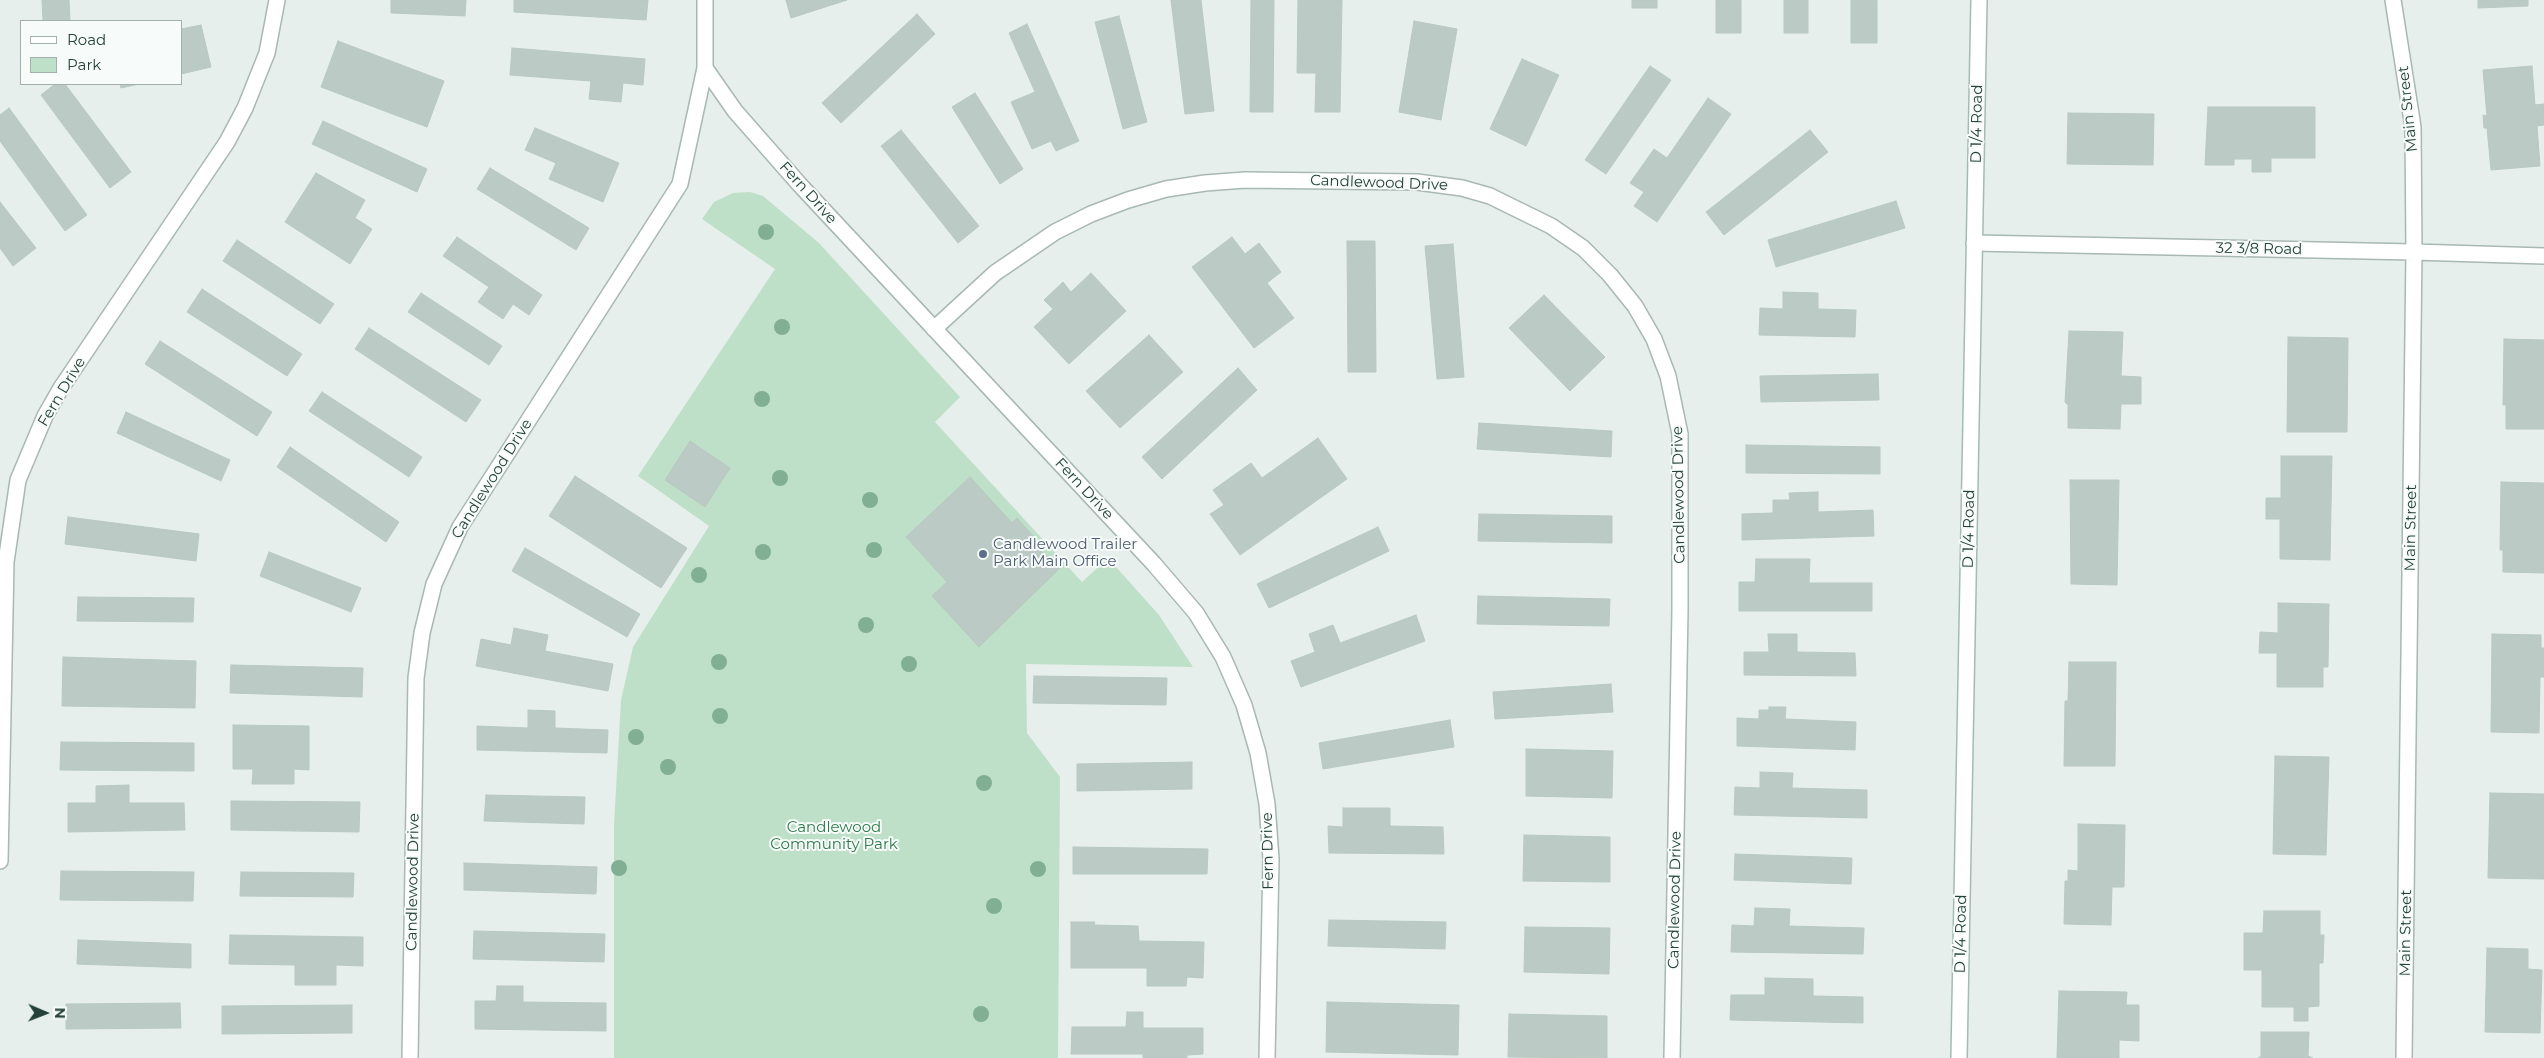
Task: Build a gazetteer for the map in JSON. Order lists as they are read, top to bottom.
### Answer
{
  "streets": {
    "street": [
      "Main Street",
      "D 1/4 Road",
      "Candlewood Drive",
      "Fern Drive",
      "32 3/8 Road"
    ]
  },
  "crossings": [
    ["Main Street", "32 3/8 Road"],
    ["D 1/4 Road", "32 3/8 Road"],
    ["Candlewood Drive", "Fern Drive"]
  ],
  "parks": ["Candlewood Community Park"],
  "places": ["Candlewood Trailer Park Main Office"],
  "legend": ["Road", "Park"],
  "north": "right"
}
